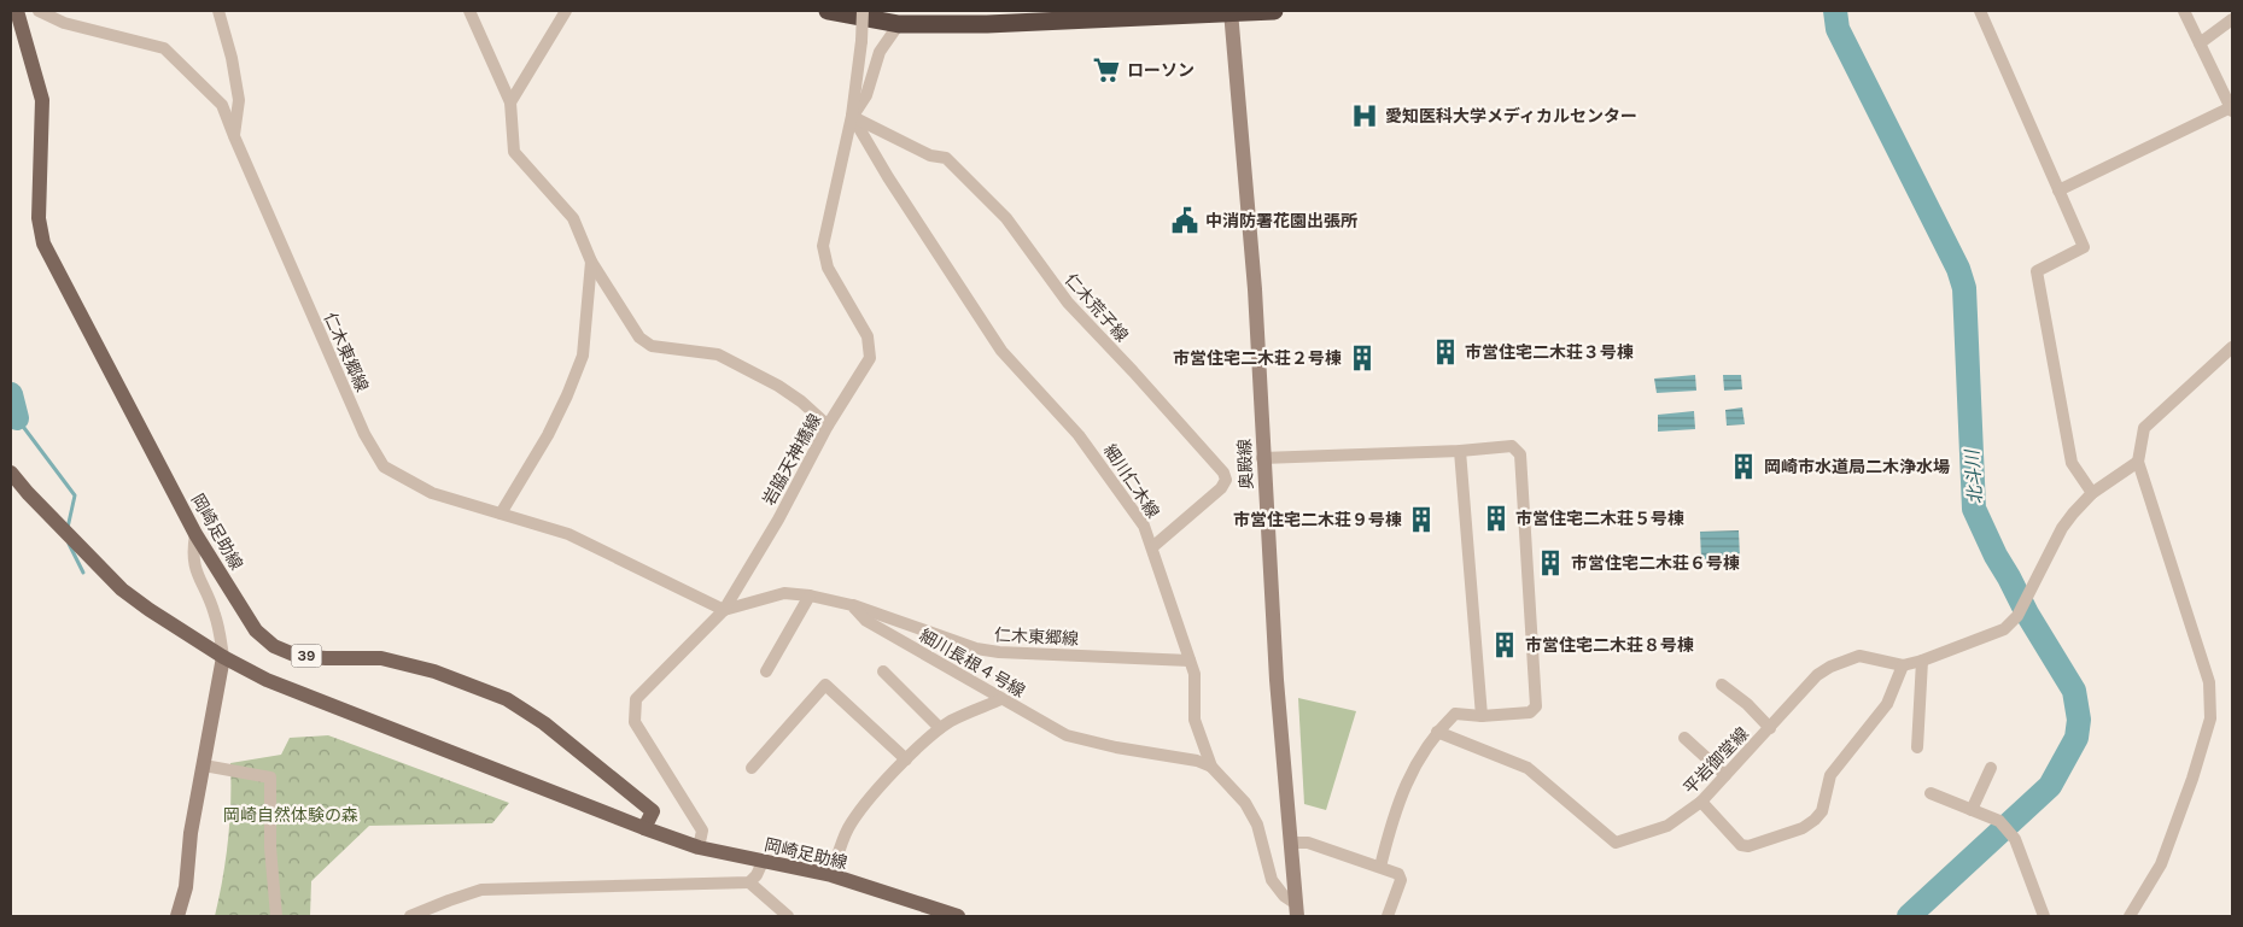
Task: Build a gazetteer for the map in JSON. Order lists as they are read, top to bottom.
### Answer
{
  "streets": {
    "main road": ["岡崎足助線", "39"],
    "street": [
      "仁木荒子線",
      "仁木東郷線",
      "岩脇天神橋線",
      "奥殿線",
      "細川仁木線",
      "細川長根４号線",
      "平岩御堂線"
    ]
  },
  "crossings": [
    ["仁木荒子線", "岩脇天神橋線"],
    ["仁木荒子線", "細川仁木線"],
    ["仁木東郷線", "岩脇天神橋線"],
    ["仁木東郷線", "細川仁木線"],
    ["仁木東郷線", "細川長根４号線"],
    ["岩脇天神橋線", "細川仁木線"],
    ["岩脇天神橋線", "岡崎足助線"],
    ["岩脇天神橋線", "細川長根４号線"],
    ["奥殿線", "細川仁木線"],
    ["細川仁木線", "細川長根４号線"]
  ],
  "water": ["北斗川"],
  "parks": ["岡崎自然体験の森"],
  "places": {
    "supermarket": ["ローソン"],
    "hospital": ["愛知医科大学メディカルセンター"],
    "public building": ["中消防署花園出張所"],
    "building": [
      "市営住宅二木荘３号棟",
      "市営住宅二木荘２号棟",
      "岡崎市水道局二木浄水場",
      "市営住宅二木荘５号棟",
      "市営住宅二木荘９号棟",
      "市営住宅二木荘６号棟",
      "市営住宅二木荘８号棟"
    ]
  }
}
